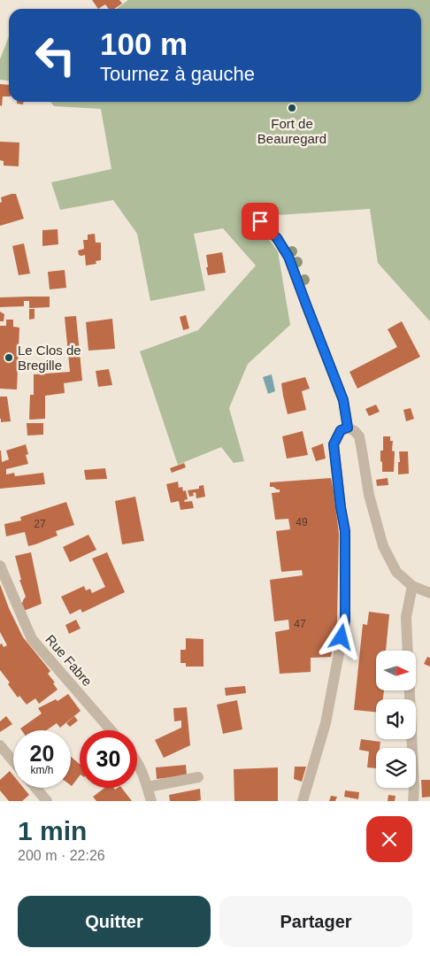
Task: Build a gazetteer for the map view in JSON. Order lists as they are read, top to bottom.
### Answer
{
  "streets": {
    "street": ["Rue Fabre"]
  },
  "places": ["Fort de Beauregard", "Le Clos de Bregille"],
  "house_numbers": ["49", "27", "47"],
  "north": "right",
  "page": {
    "turn": ["100 m", "Tournez à gauche"],
    "speed": "20 km/h",
    "limit": "30",
    "heading": ["1 min", "200 m · 22:26"],
    "buttons": ["Quitter", "Partager"]
  }
}
